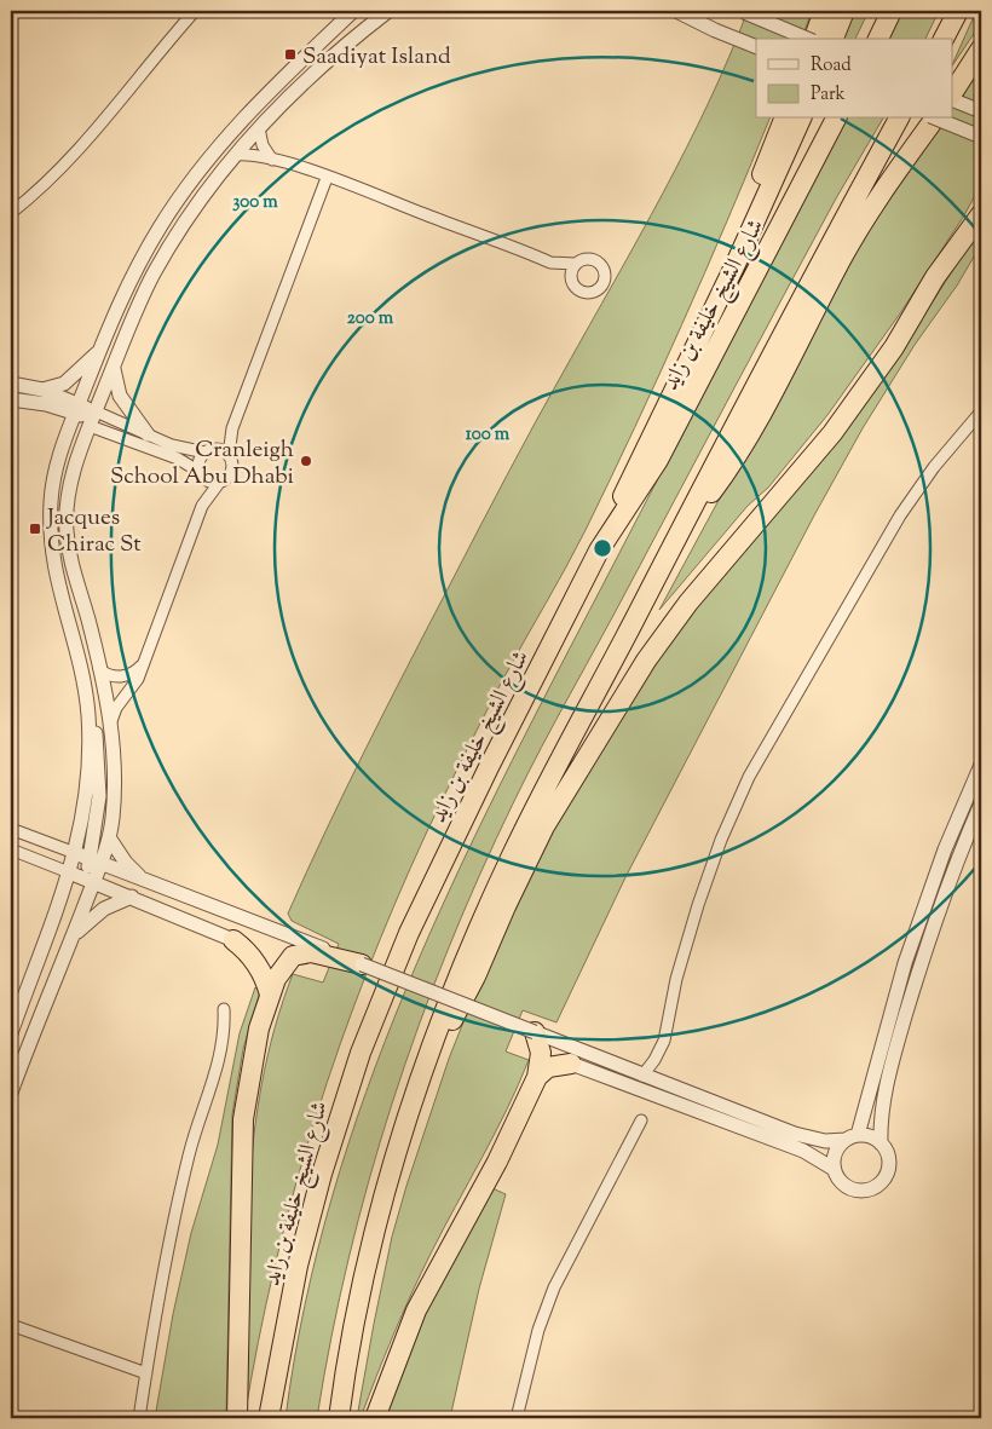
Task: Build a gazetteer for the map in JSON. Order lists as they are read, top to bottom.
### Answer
{
  "streets": {
    "highway": ["شارع الشيخ خليفة بن زايد"]
  },
  "places": {
    "transit": ["Saadiyat Island", "Jacques Chirac St"],
    "other": ["Cranleigh School Abu Dhabi"]
  },
  "legend": ["Road", "Park"],
  "rings": ["300 m", "200 m", "100 m"]
}
